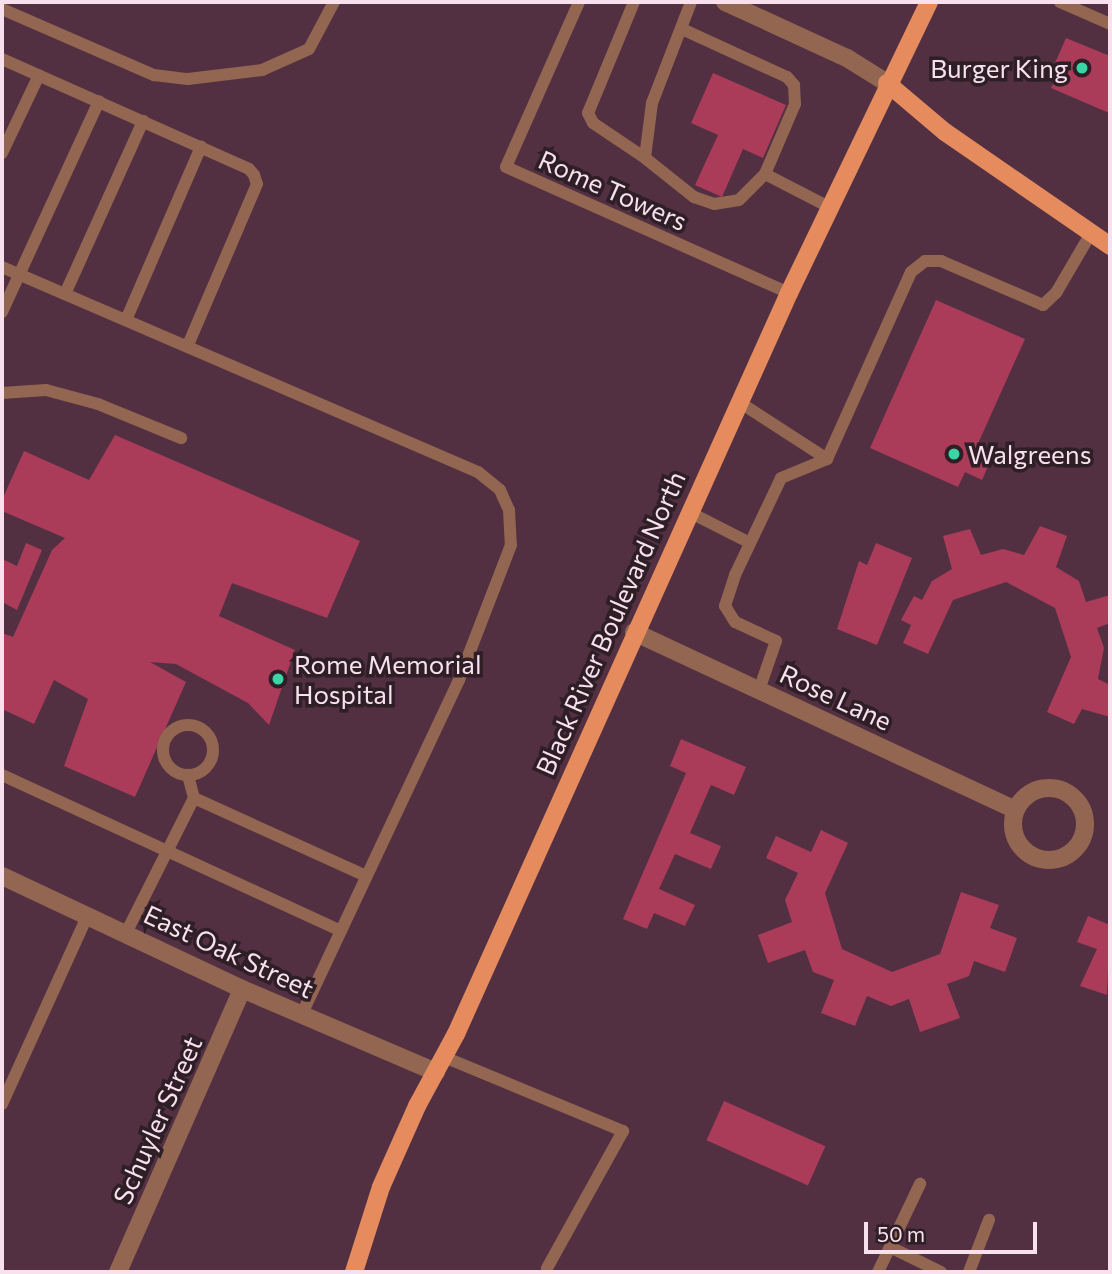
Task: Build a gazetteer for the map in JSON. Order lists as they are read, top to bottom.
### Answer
{
  "streets": {
    "main road": ["Black River Boulevard North"],
    "street": ["Rose Lane", "East Oak Street", "Schuyler Street"],
    "lane": ["Rome Towers"]
  },
  "crossings": [
    ["Rome Towers", "Black River Boulevard North"],
    ["Black River Boulevard North", "Rose Lane"],
    ["Black River Boulevard North", "East Oak Street"],
    ["East Oak Street", "Schuyler Street"]
  ],
  "places": ["Burger King", "Walgreens", "Rome Memorial Hospital"],
  "scale_bar": "50 m"
}
